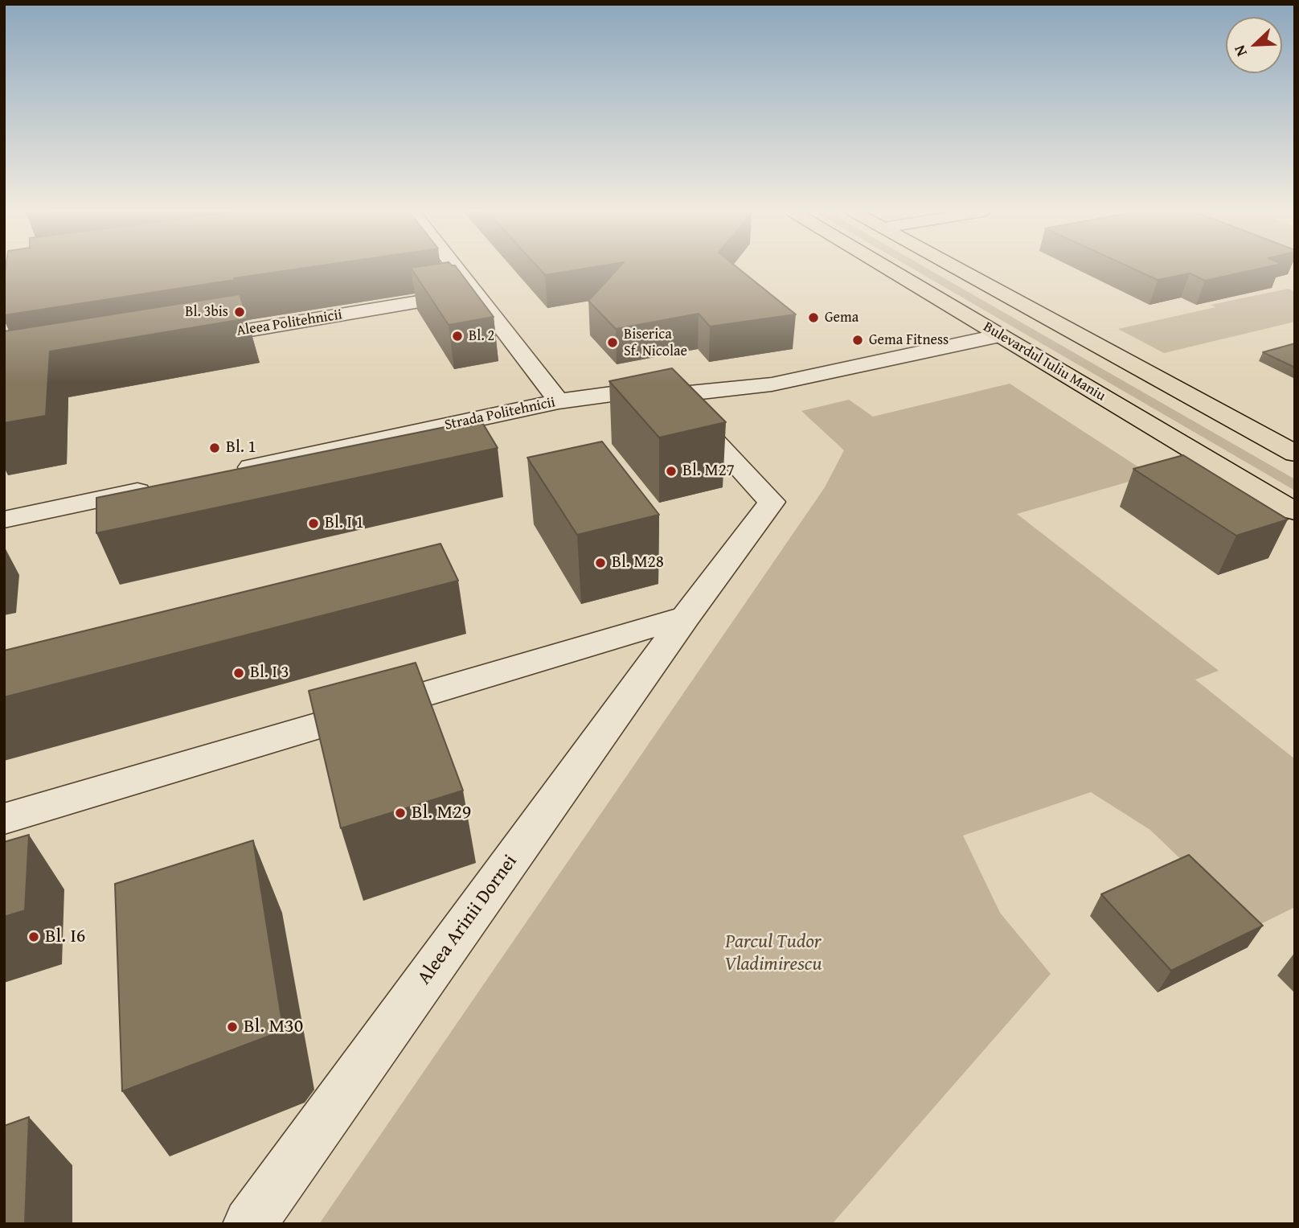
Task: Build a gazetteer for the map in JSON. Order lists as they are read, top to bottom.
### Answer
{
  "streets": {
    "main road": ["Bulevardul Iuliu Maniu"],
    "street": ["Aleea Politehnicii", "Strada Politehnicii", "Aleea Arinii Dornei"]
  },
  "crossings": [
    ["Bulevardul Iuliu Maniu", "Strada Politehnicii"],
    ["Strada Politehnicii", "Aleea Arinii Dornei"]
  ],
  "parks": ["Parcul Tudor Vladimirescu"],
  "places": [
    "Bl. 3bis",
    "Gema",
    "Bl. 2",
    "Gema Fitness",
    "Biserica Sf. Nicolae",
    "Bl. 1",
    "Bl. M27",
    "Bl. I 1",
    "Bl. M28",
    "Bl. I 3",
    "Bl. M29",
    "Bl. I6",
    "Bl. M30"
  ],
  "north": "bottom left"
}
